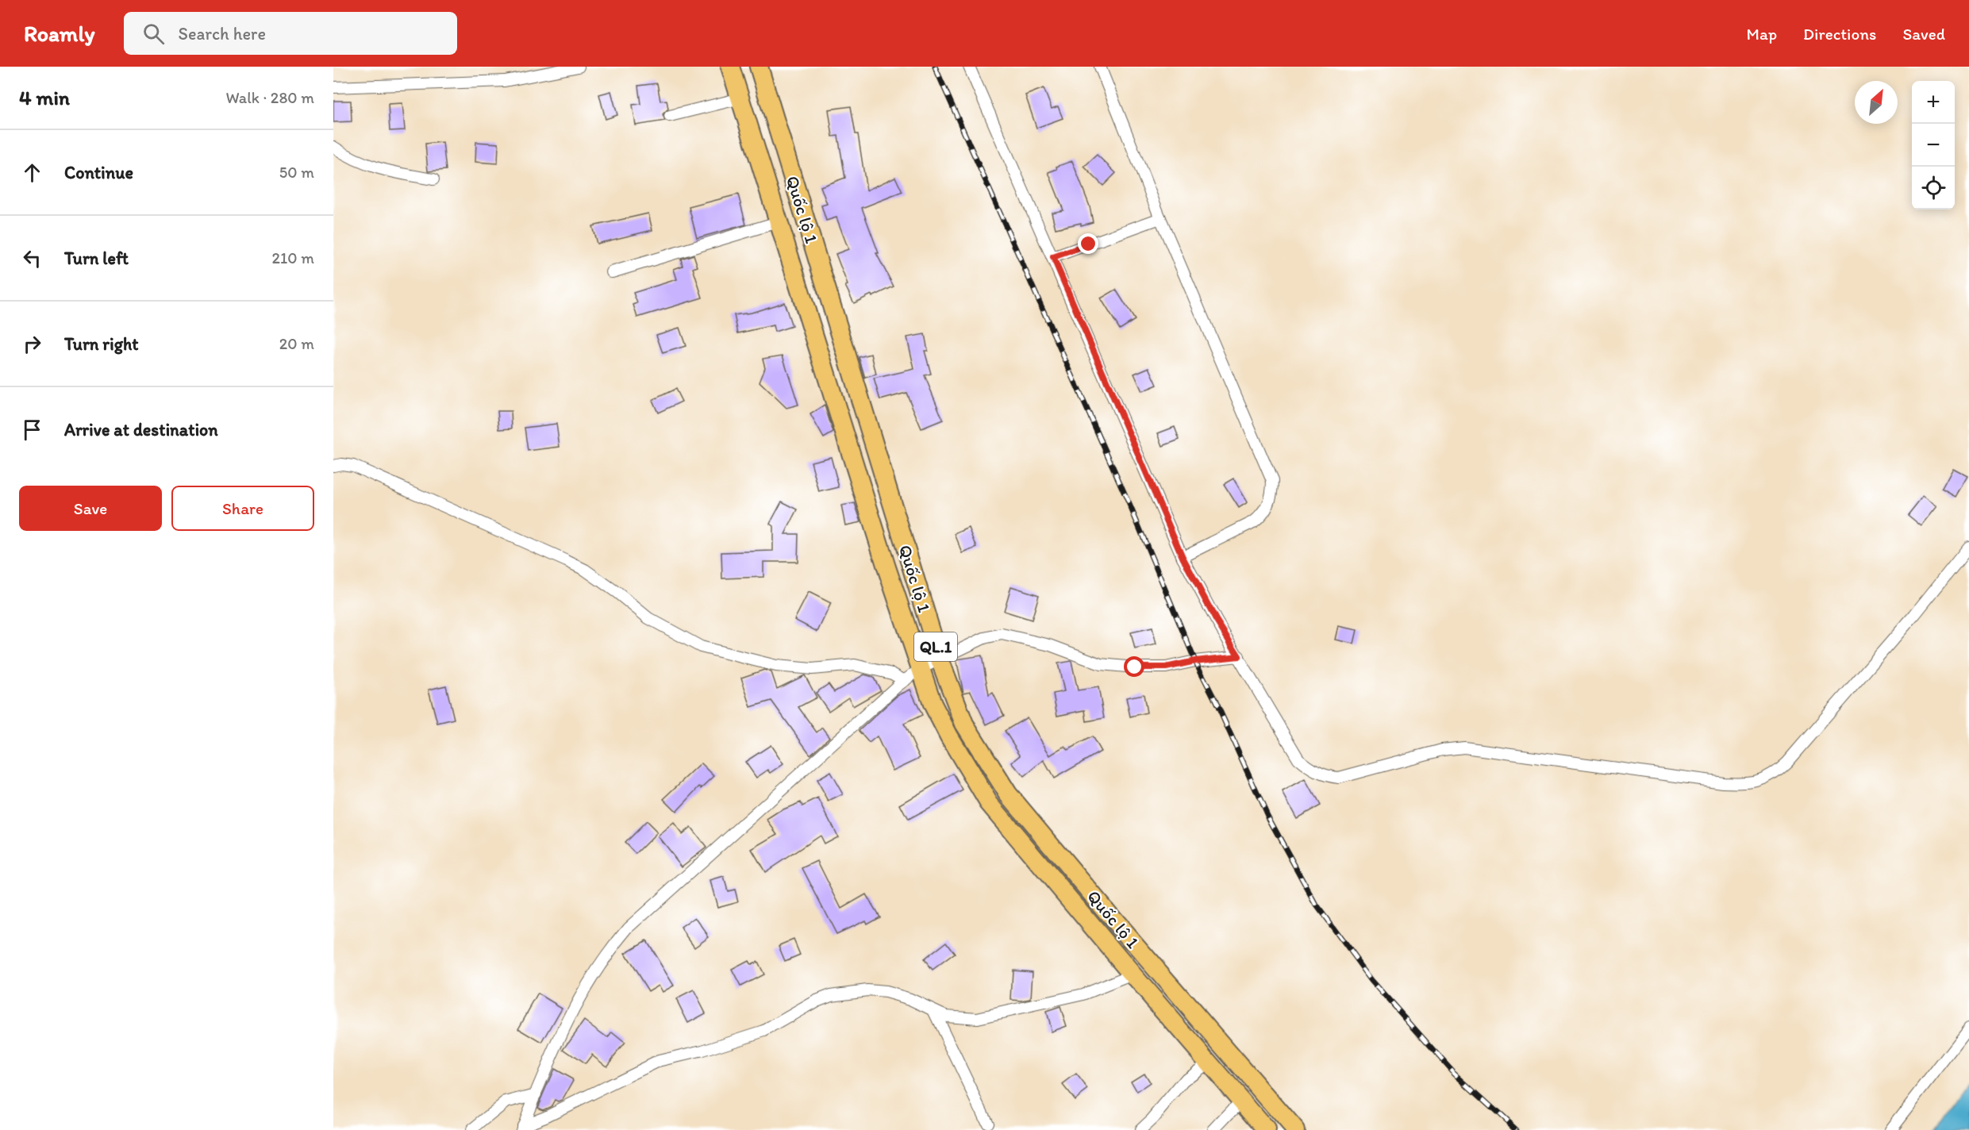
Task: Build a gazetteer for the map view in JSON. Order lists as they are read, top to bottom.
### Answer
{
  "streets": {
    "highway": ["Quốc lộ 1", "QL.1"]
  },
  "north": "top right",
  "page": {
    "header": "Roamly",
    "search": "Search here",
    "nav": ["Map", "Directions", "Saved"],
    "heading": ["4 min", "Walk · 280 m"],
    "map_buttons": ["+", "−"],
    "list": [
      ["Continue", "50 m"],
      ["Turn left", "210 m"],
      ["Turn right", "20 m"],
      "Arrive at destination"
    ],
    "buttons": ["Save", "Share"]
  }
}
